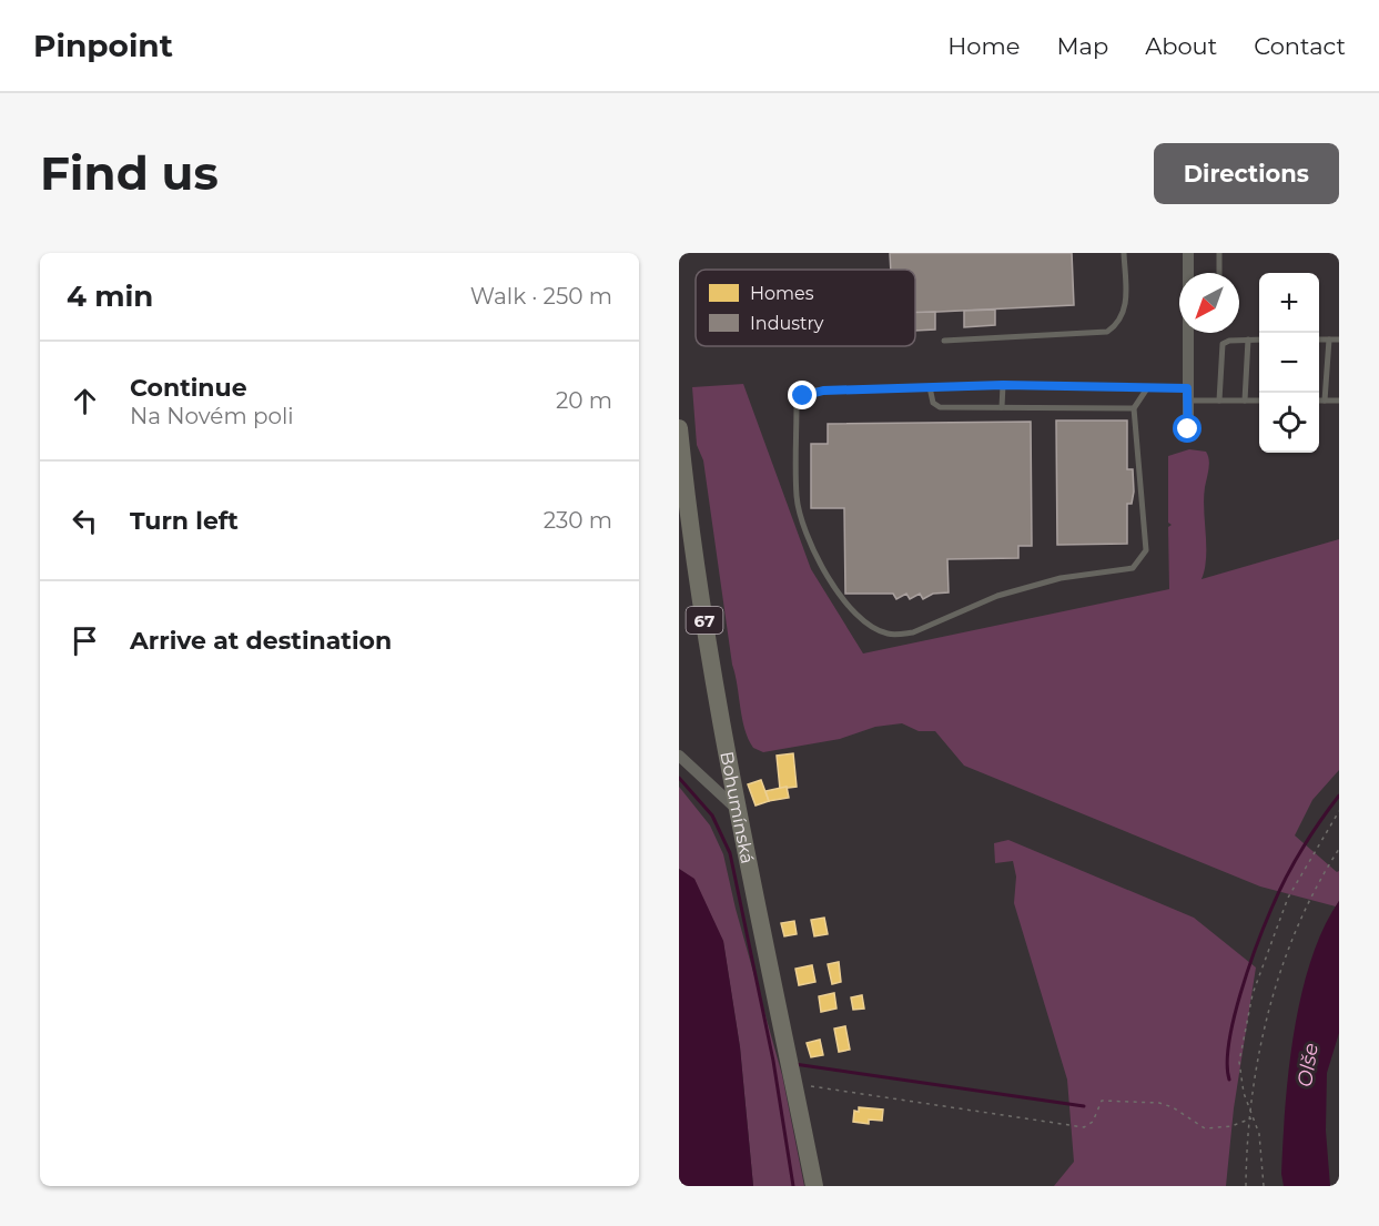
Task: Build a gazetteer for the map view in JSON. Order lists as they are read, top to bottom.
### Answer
{
  "streets": {
    "main road": ["67", "Bohumínská"]
  },
  "water": ["Olše"],
  "legend": ["Homes", "Industry"],
  "north": "bottom left",
  "page": {
    "header": "Pinpoint",
    "nav": [
      "Home",
      "Map",
      "About",
      "Contact"
    ],
    "buttons": "Directions",
    "title": "Find us",
    "heading": ["4 min", "Walk · 250 m"],
    "map_buttons": ["+", "−"],
    "list": [
      ["Continue", "Na Novém poli", "20 m"],
      ["Turn left", "230 m"],
      "Arrive at destination"
    ]
  }
}
